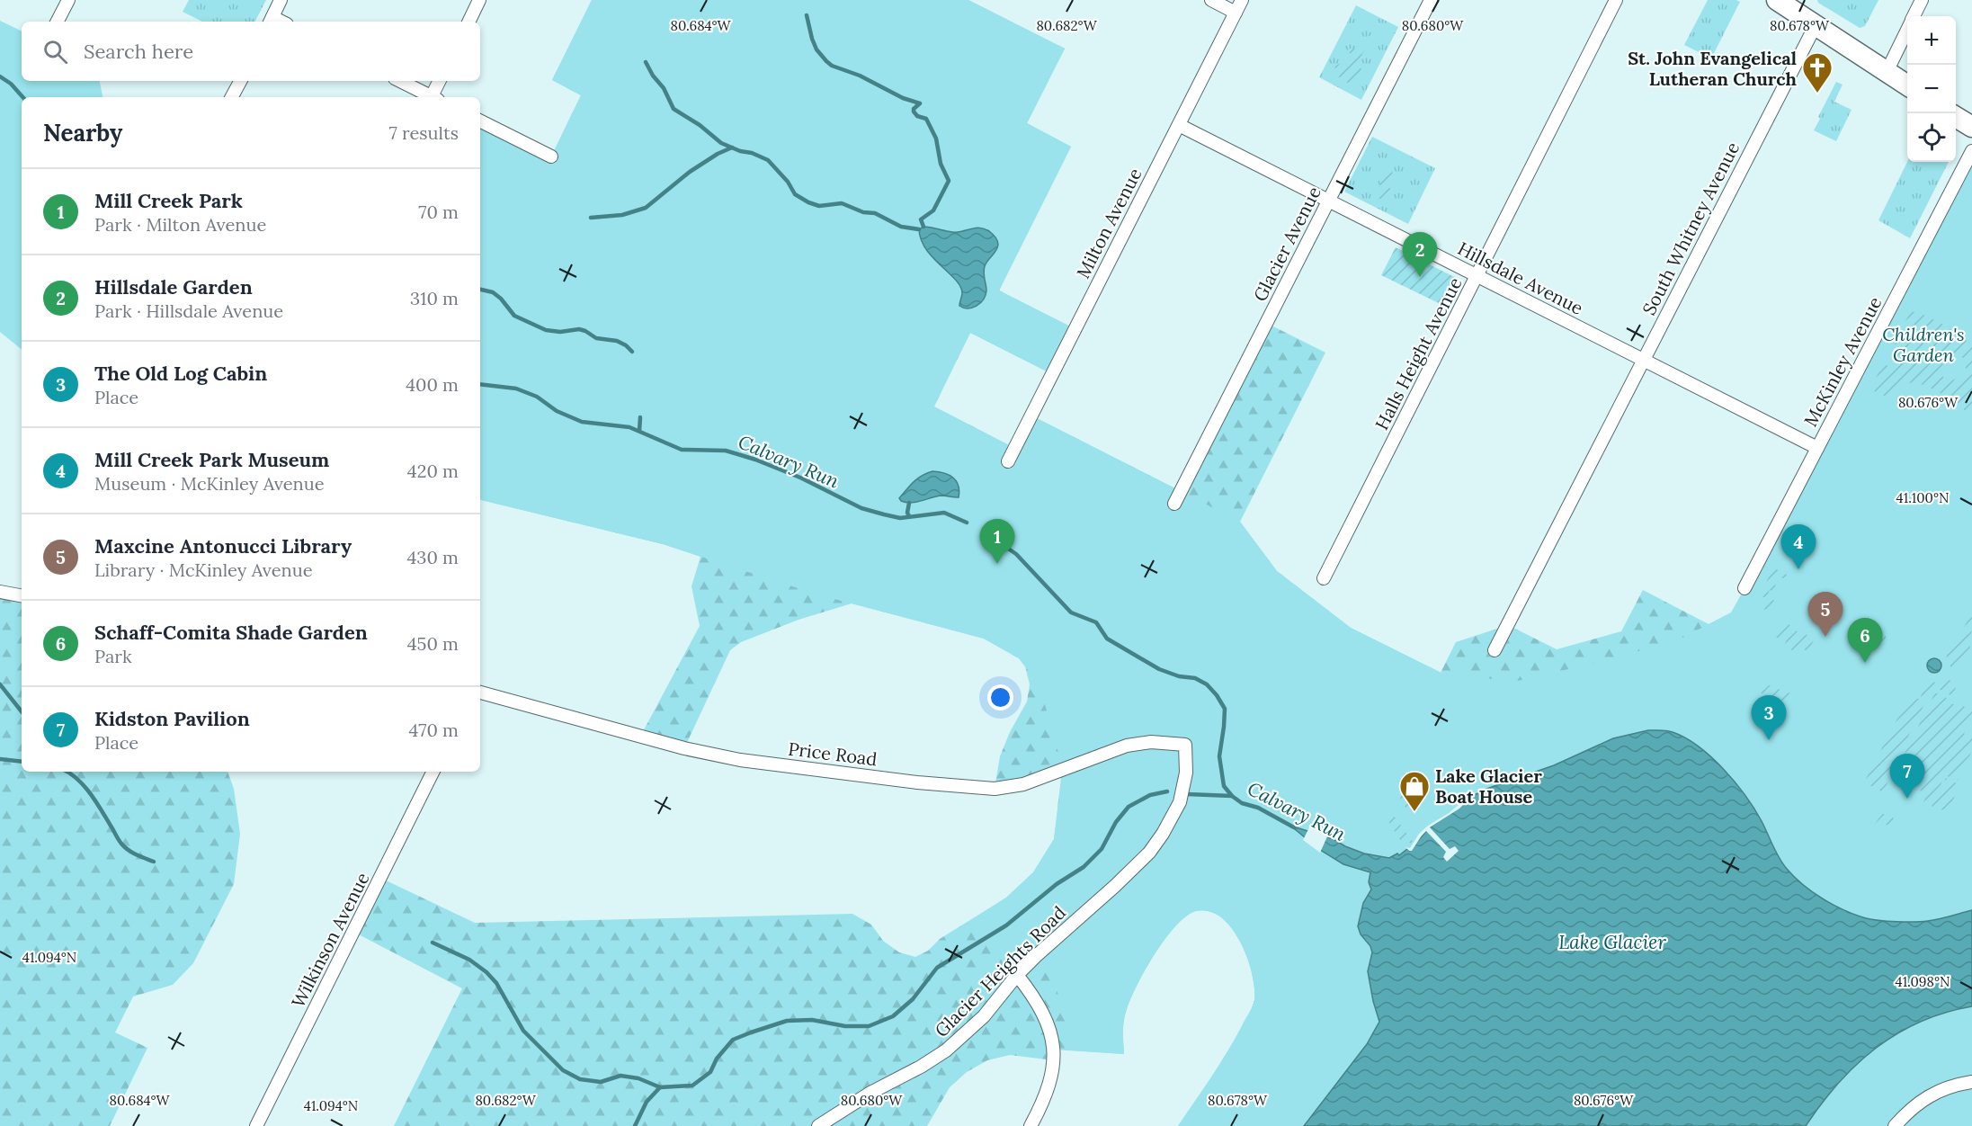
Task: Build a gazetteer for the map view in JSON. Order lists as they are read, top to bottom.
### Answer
{
  "streets": {
    "street": [
      "Milton Avenue",
      "South Whitney Avenue",
      "Glacier Avenue",
      "Hillsdale Avenue",
      "Halls Height Avenue",
      "McKinley Avenue",
      "Price Road",
      "Wilkinson Avenue",
      "Glacier Heights Road"
    ]
  },
  "crossings": [
    ["Milton Avenue", "Hillsdale Avenue"],
    ["South Whitney Avenue", "Hillsdale Avenue"],
    ["Glacier Avenue", "Hillsdale Avenue"],
    ["Hillsdale Avenue", "Halls Height Avenue"],
    ["Hillsdale Avenue", "McKinley Avenue"],
    ["Price Road", "Glacier Heights Road"]
  ],
  "water": ["Calvary Run", "Lake Glacier"],
  "parks": ["Children's Garden"],
  "places": {
    "church": ["St. John Evangelical Lutheran Church"],
    "shop": ["Lake Glacier Boat House"]
  },
  "page": {
    "map_buttons": ["+", "−"],
    "search": "Search here",
    "heading": ["Nearby", "7 results"],
    "list": [
      {
        "mark": "1",
        "name": "Mill Creek Park",
        "note": "Park · Milton Avenue",
        "value": "70 m"
      },
      {
        "mark": "2",
        "name": "Hillsdale Garden",
        "note": "Park · Hillsdale Avenue",
        "value": "310 m"
      },
      {
        "mark": "3",
        "name": "The Old Log Cabin",
        "note": "Place",
        "value": "400 m"
      },
      {
        "mark": "4",
        "name": "Mill Creek Park Museum",
        "note": "Museum · McKinley Avenue",
        "value": "420 m"
      },
      {
        "mark": "5",
        "name": "Maxcine Antonucci Library",
        "note": "Library · McKinley Avenue",
        "value": "430 m"
      },
      {
        "mark": "6",
        "name": "Schaff-Comita Shade Garden",
        "note": "Park",
        "value": "450 m"
      },
      {
        "mark": "7",
        "name": "Kidston Pavilion",
        "note": "Place",
        "value": "470 m"
      }
    ],
    "pins": [
      "2",
      "1",
      "4",
      "5",
      "6",
      "3",
      "7"
    ]
  },
  "coordinates": [
    "80.684°W",
    "80.682°W",
    "80.680°W",
    "80.678°W",
    "80.676°W",
    "41.100°N",
    "41.094°N",
    "41.098°N"
  ]
}
